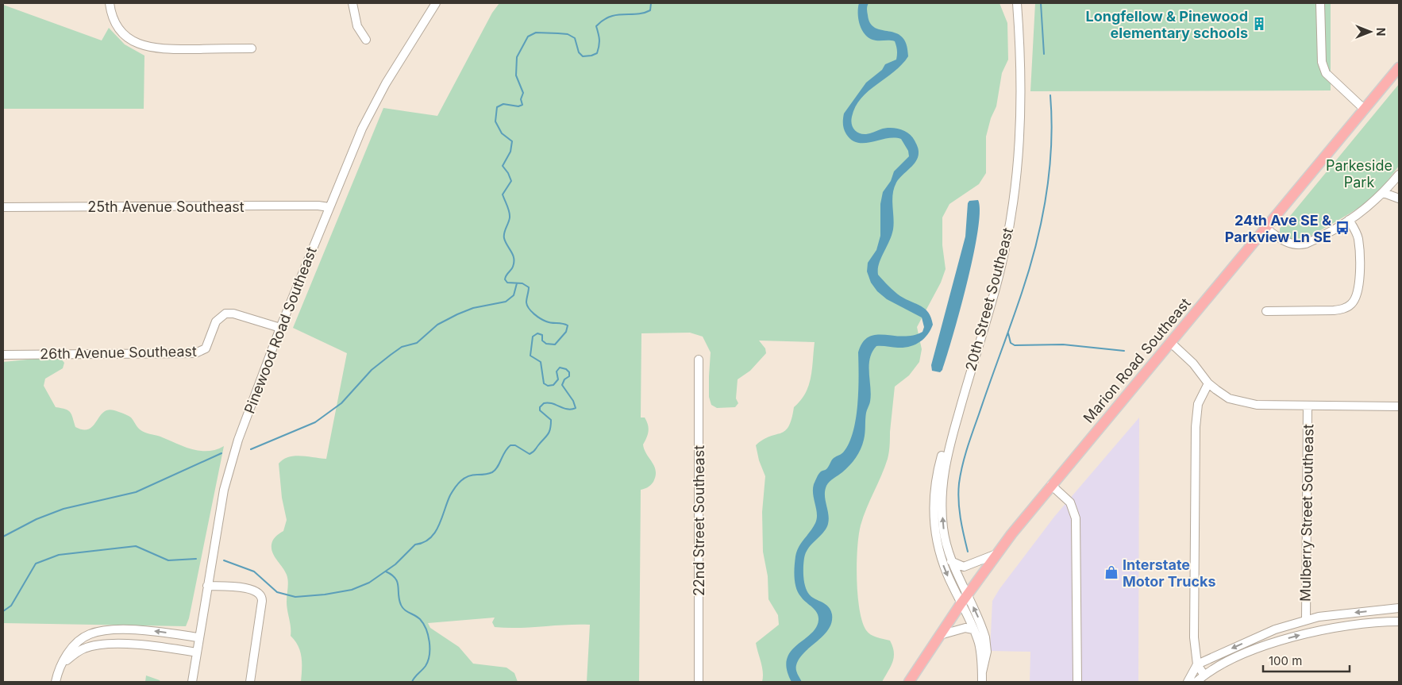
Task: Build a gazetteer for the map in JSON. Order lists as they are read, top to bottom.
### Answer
{
  "streets": {
    "main road": ["Marion Road Southeast"],
    "street": [
      "25th Avenue Southeast",
      "20th Street Southeast",
      "Pinewood Road Southeast",
      "26th Avenue Southeast",
      "Mulberry Street Southeast",
      "22nd Street Southeast"
    ]
  },
  "crossings": [
    ["25th Avenue Southeast", "Pinewood Road Southeast"],
    ["20th Street Southeast", "Marion Road Southeast"],
    ["Pinewood Road Southeast", "26th Avenue Southeast"]
  ],
  "parks": ["Parkeside Park"],
  "places": {
    "building": ["Longfellow & Pinewood elementary schools"],
    "bus stop": ["24th Ave SE & Parkview Ln SE"],
    "shop": ["Interstate Motor Trucks"]
  },
  "scale_bar": "100 m",
  "north": "right"
}
